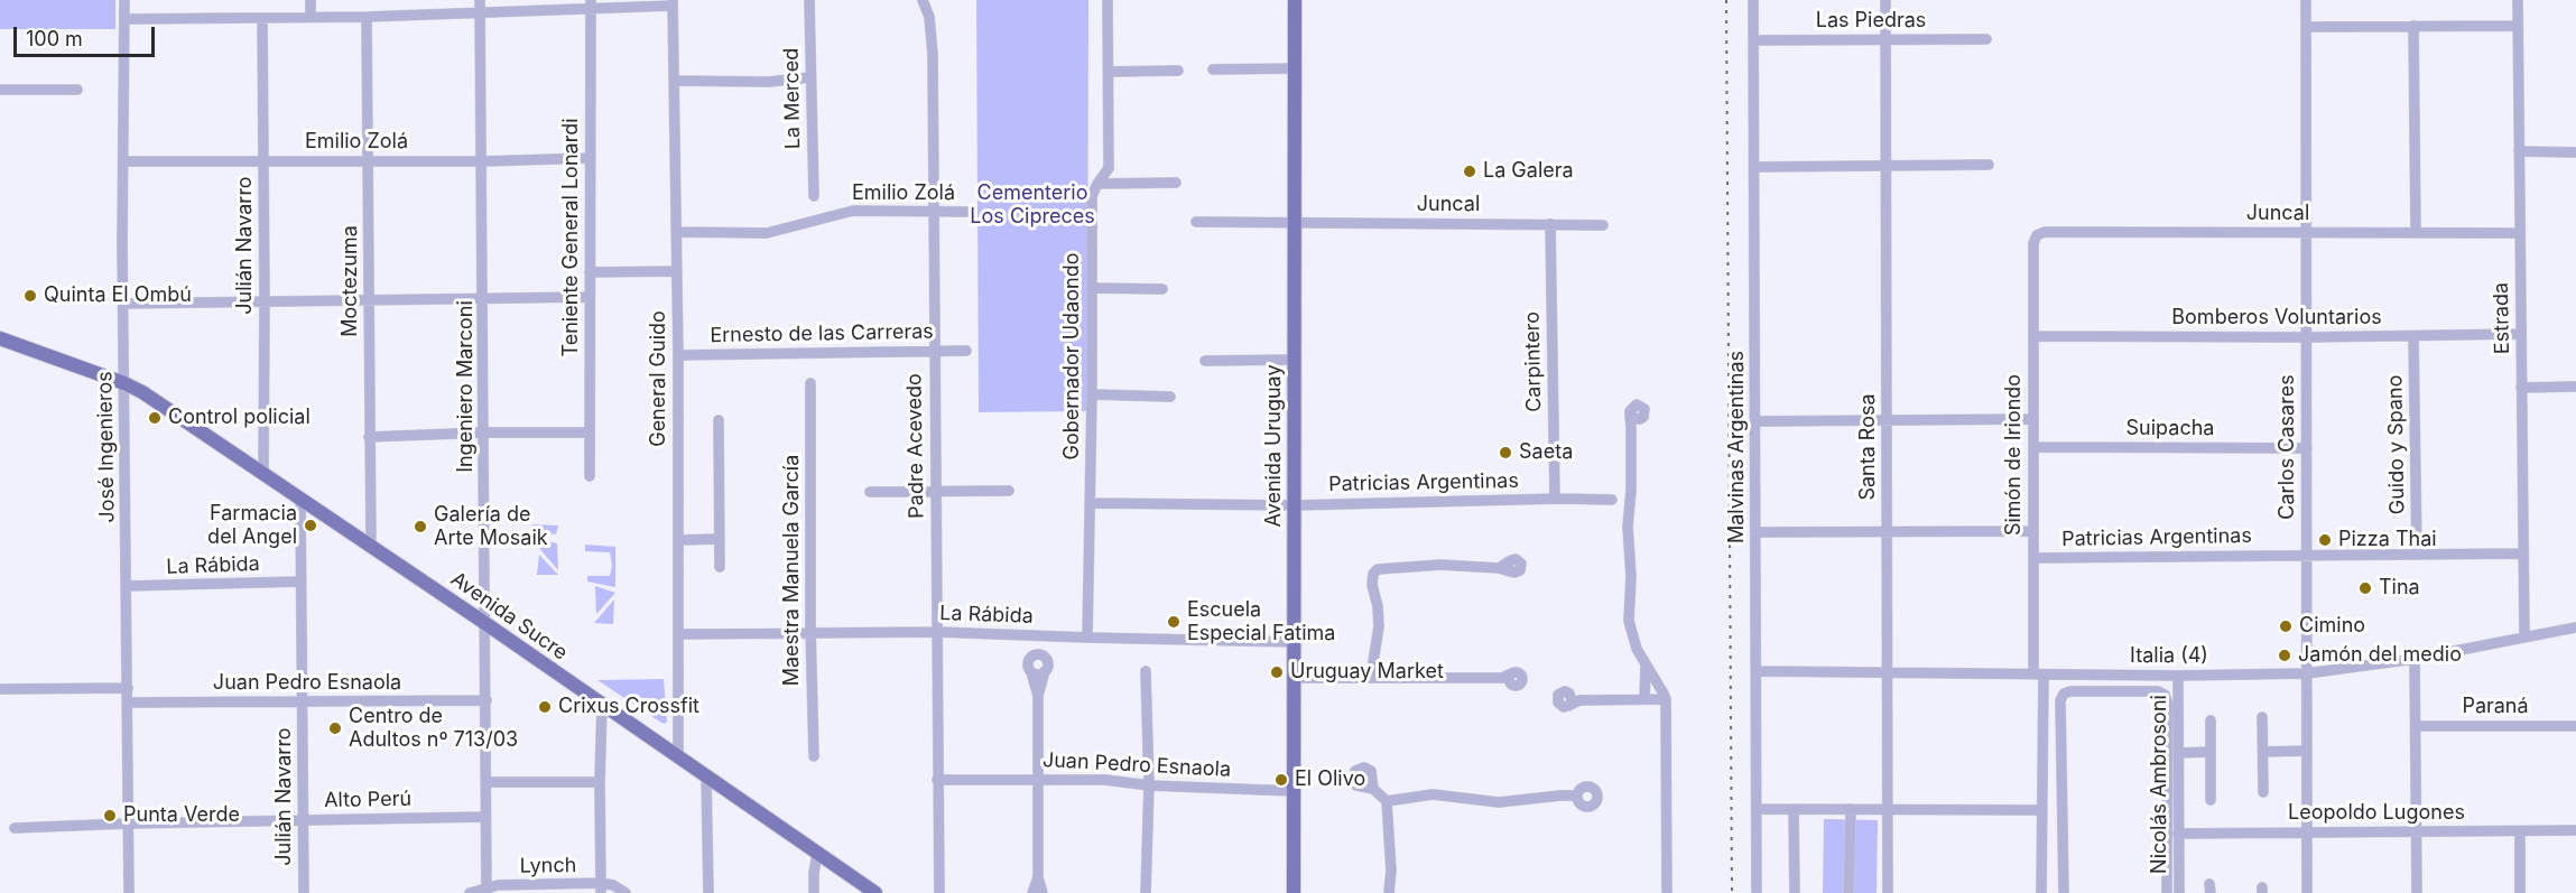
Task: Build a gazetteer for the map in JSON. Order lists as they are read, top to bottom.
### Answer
{
  "streets": {
    "main road": ["Avenida Uruguay", "Avenida Sucre"],
    "street": [
      "Las Piedras",
      "La Merced",
      "Emilio Zolá",
      "Juncal",
      "Teniente General Lonardi",
      "Julián Navarro",
      "Moctezuma",
      "Bomberos Voluntarios",
      "Estrada",
      "Ernesto de las Carreras",
      "Gobernador Udaondo",
      "Carpintero",
      "General Guido",
      "Ingeniero Marconi",
      "Suipacha",
      "Guido y Spano",
      "Padre Acevedo",
      "José Ingenieros",
      "Malvinas Argentinas",
      "Santa Rosa",
      "Carlos Casares",
      "Simón de Iriondo",
      "Patricias Argentinas",
      "La Rábida",
      "Maestra Manuela García",
      "Italia (4)",
      "Juan Pedro Esnaola",
      "Paraná",
      "Nicolás Ambrosoni",
      "Alto Perú",
      "Leopoldo Lugones",
      "Lynch"
    ]
  },
  "crossings": [
    ["Las Piedras", "Malvinas Argentinas"],
    ["Las Piedras", "Santa Rosa"],
    ["Emilio Zolá", "Teniente General Lonardi"],
    ["Emilio Zolá", "Julián Navarro"],
    ["Emilio Zolá", "Moctezuma"],
    ["Emilio Zolá", "General Guido"],
    ["Emilio Zolá", "Ingeniero Marconi"],
    ["Emilio Zolá", "Padre Acevedo"],
    ["Emilio Zolá", "José Ingenieros"],
    ["Juncal", "Estrada"],
    ["Juncal", "Carpintero"],
    ["Juncal", "Avenida Uruguay"],
    ["Juncal", "Carlos Casares"],
    ["Juncal", "Simón de Iriondo"],
    ["Julián Navarro", "La Rábida"],
    ["Julián Navarro", "Avenida Sucre"],
    ["Julián Navarro", "Juan Pedro Esnaola"],
    ["Julián Navarro", "Alto Perú"],
    ["Moctezuma", "Avenida Sucre"],
    ["Bomberos Voluntarios", "Estrada"],
    ["Bomberos Voluntarios", "Guido y Spano"],
    ["Bomberos Voluntarios", "Carlos Casares"],
    ["Bomberos Voluntarios", "Simón de Iriondo"],
    ["Estrada", "Patricias Argentinas"],
    ["Estrada", "Italia (4)"],
    ["Ernesto de las Carreras", "General Guido"],
    ["Ernesto de las Carreras", "Padre Acevedo"],
    ["Gobernador Udaondo", "Patricias Argentinas"],
    ["Gobernador Udaondo", "La Rábida"],
    ["Carpintero", "Patricias Argentinas"],
    ["General Guido", "La Rábida"],
    ["General Guido", "Avenida Sucre"],
    ["Ingeniero Marconi", "Avenida Sucre"],
    ["Ingeniero Marconi", "Juan Pedro Esnaola"],
    ["Ingeniero Marconi", "Alto Perú"],
    ["Ingeniero Marconi", "Lynch"],
    ["Suipacha", "Carlos Casares"],
    ["Suipacha", "Simón de Iriondo"],
    ["Guido y Spano", "Patricias Argentinas"],
    ["Padre Acevedo", "La Rábida"],
    ["Padre Acevedo", "Juan Pedro Esnaola"],
    ["Avenida Uruguay", "Patricias Argentinas"],
    ["Avenida Uruguay", "La Rábida"],
    ["Avenida Uruguay", "Juan Pedro Esnaola"],
    ["José Ingenieros", "La Rábida"],
    ["José Ingenieros", "Avenida Sucre"],
    ["José Ingenieros", "Juan Pedro Esnaola"],
    ["José Ingenieros", "Alto Perú"],
    ["Malvinas Argentinas", "Patricias Argentinas"],
    ["Malvinas Argentinas", "Italia (4)"],
    ["Santa Rosa", "Patricias Argentinas"],
    ["Santa Rosa", "Italia (4)"],
    ["Carlos Casares", "Patricias Argentinas"],
    ["Carlos Casares", "Italia (4)"],
    ["Carlos Casares", "Leopoldo Lugones"],
    ["Simón de Iriondo", "Patricias Argentinas"],
    ["Simón de Iriondo", "Italia (4)"],
    ["La Rábida", "Maestra Manuela García"],
    ["Italia (4)", "Nicolás Ambrosoni"],
    ["Nicolás Ambrosoni", "Leopoldo Lugones"]
  ],
  "parks": ["Cementerio Los Cipreces"],
  "places": [
    "La Galera",
    "Quinta El Ombú",
    "Control policial",
    "Saeta",
    "Farmacia del Angel",
    "Galería de Arte Mosaik",
    "Pizza Thai",
    "Tina",
    "Escuela Especial Fatima",
    "Cimino",
    "Jamón del medio",
    "Uruguay Market",
    "Crixus Crossfit",
    "Centro de Adultos nº 713/03",
    "El Olivo",
    "Punta Verde"
  ],
  "scale_bar": "100 m"
}
